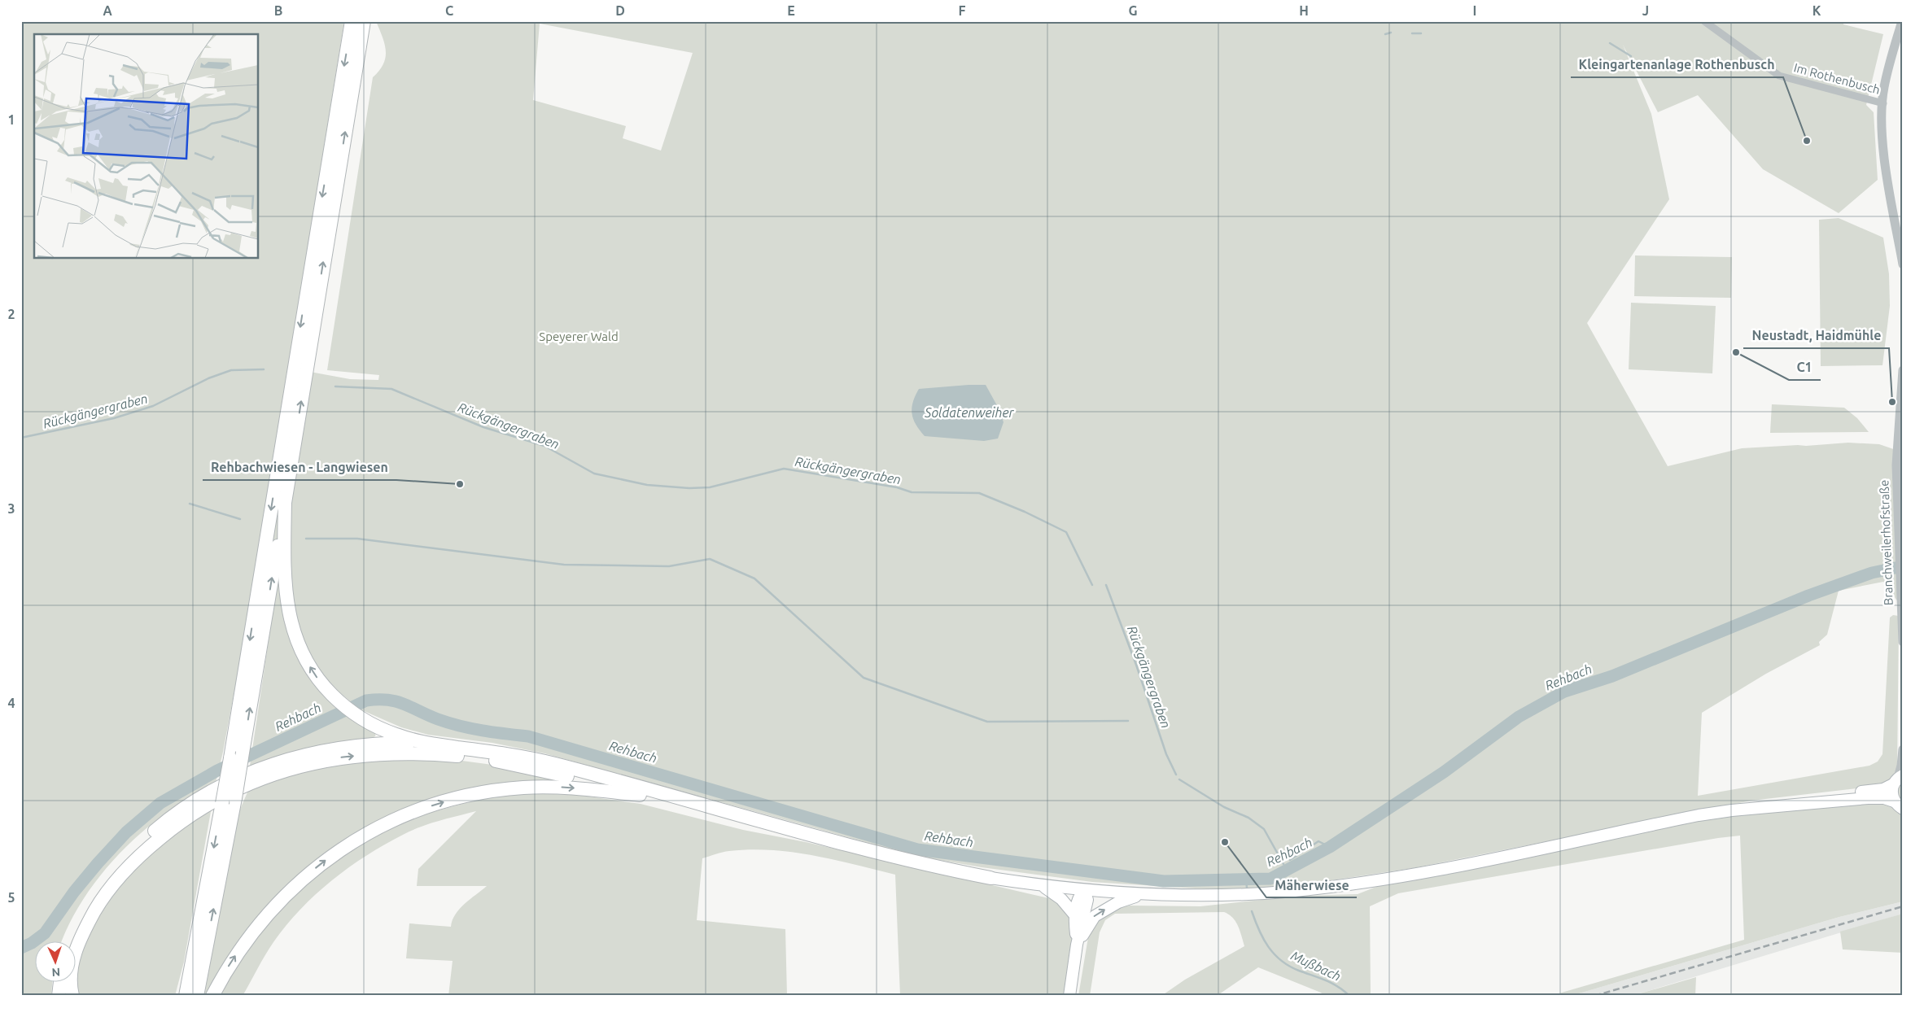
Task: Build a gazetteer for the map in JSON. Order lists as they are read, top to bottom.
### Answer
{
  "streets": {
    "street": ["Im Rothenbusch", "Branchweilerhofstraße"]
  },
  "water": [
    "Rückgängergraben",
    "Soldatenweiher",
    "Rehbach",
    "Mußbach"
  ],
  "parks": ["Speyerer Wald"],
  "places": [
    "Kleingartenanlage Rothenbusch",
    "C1",
    "Neustadt, Haidmühle",
    "Rehbachwiesen - Langwiesen",
    "Mäherwiese"
  ],
  "north": "bottom",
  "grid": {
    "columns": [
      "A",
      "B",
      "C",
      "D",
      "E",
      "F",
      "G",
      "H",
      "I",
      "J",
      "K"
    ],
    "rows": [
      "1",
      "2",
      "3",
      "4",
      "5"
    ]
  }
}
